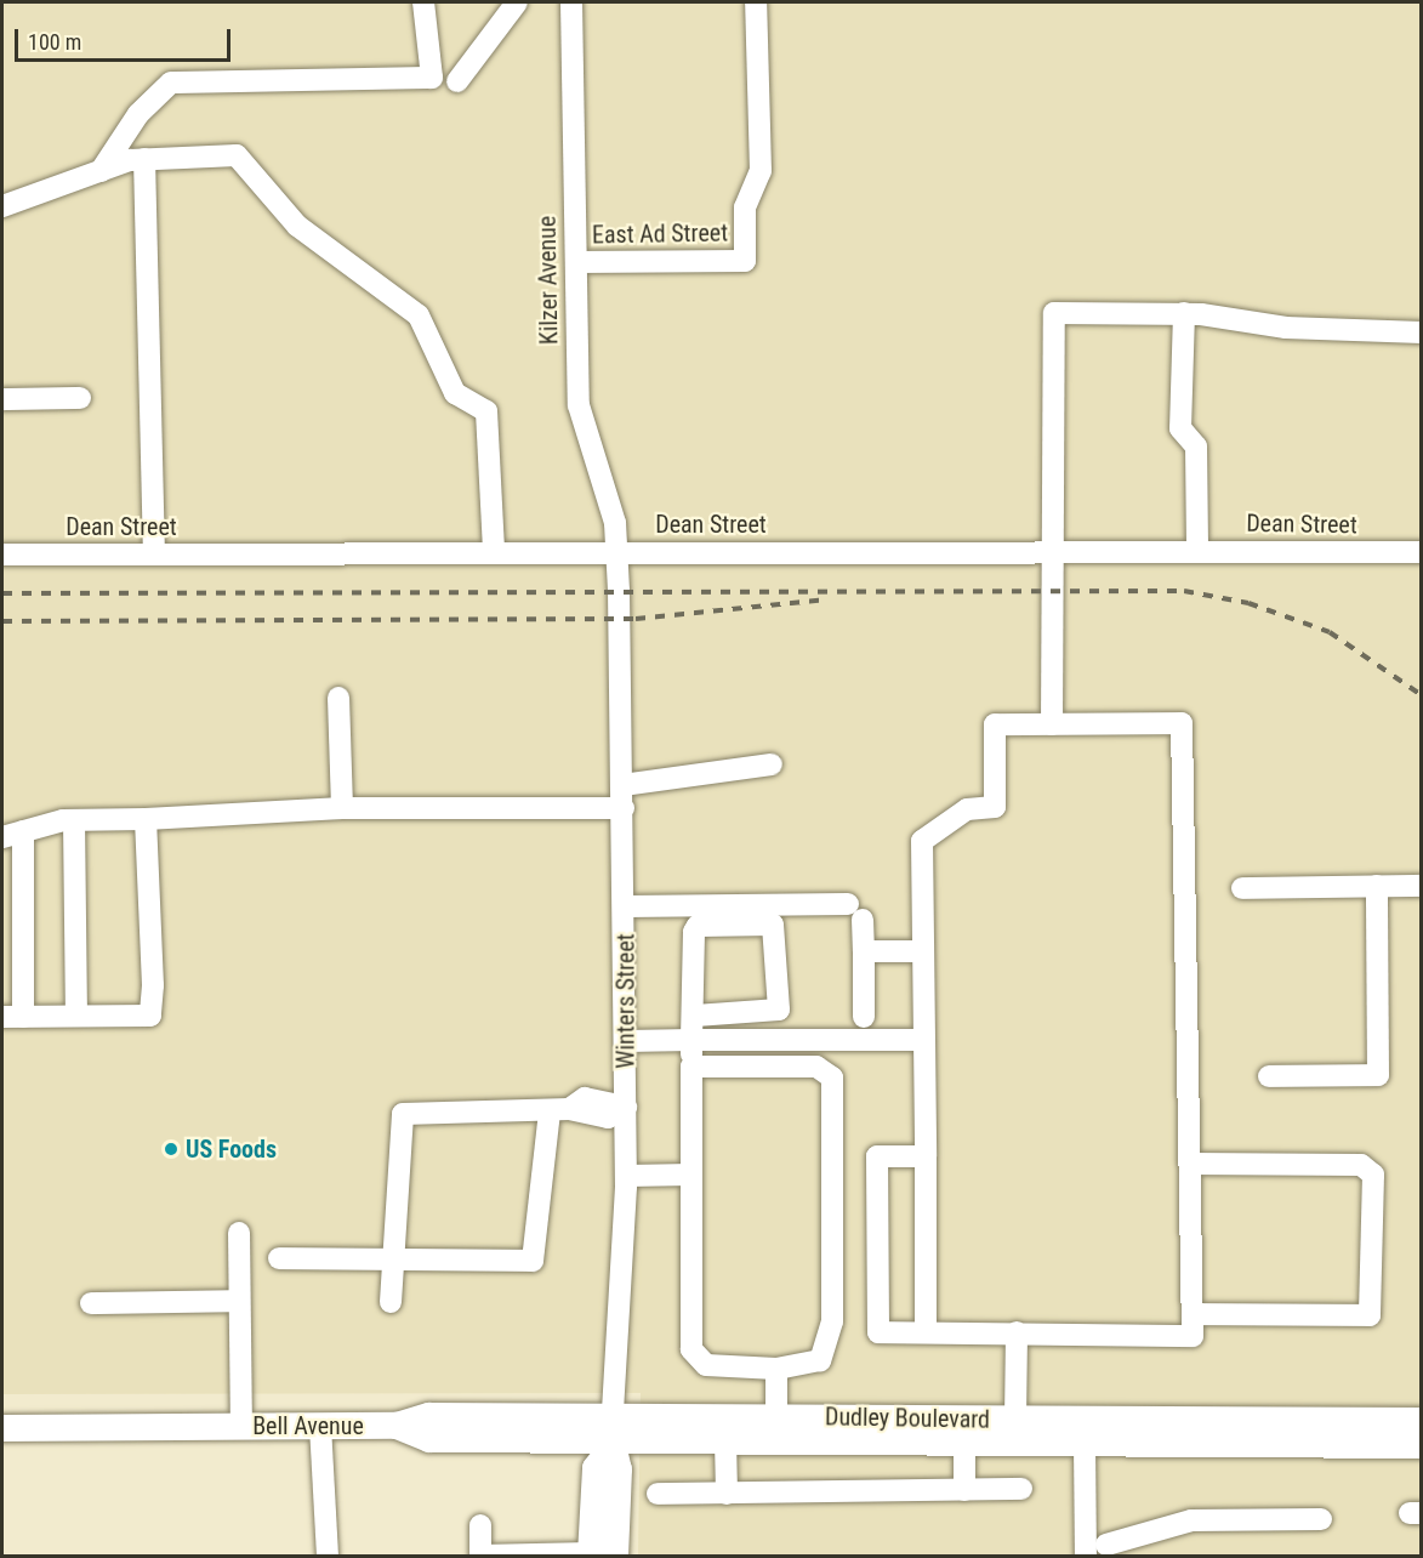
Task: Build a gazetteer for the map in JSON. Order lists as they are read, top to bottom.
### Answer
{
  "streets": {
    "main road": ["Winters Street", "Dudley Boulevard", "Bell Avenue"],
    "street": ["East Ad Street", "Kilzer Avenue", "Dean Street"]
  },
  "crossings": [
    ["East Ad Street", "Kilzer Avenue"],
    ["Kilzer Avenue", "Dean Street"],
    ["Kilzer Avenue", "Winters Street"],
    ["Dean Street", "Winters Street"],
    ["Winters Street", "Dudley Boulevard"],
    ["Winters Street", "Bell Avenue"],
    ["Dudley Boulevard", "Bell Avenue"]
  ],
  "places": ["US Foods"],
  "scale_bar": "100 m"
}
